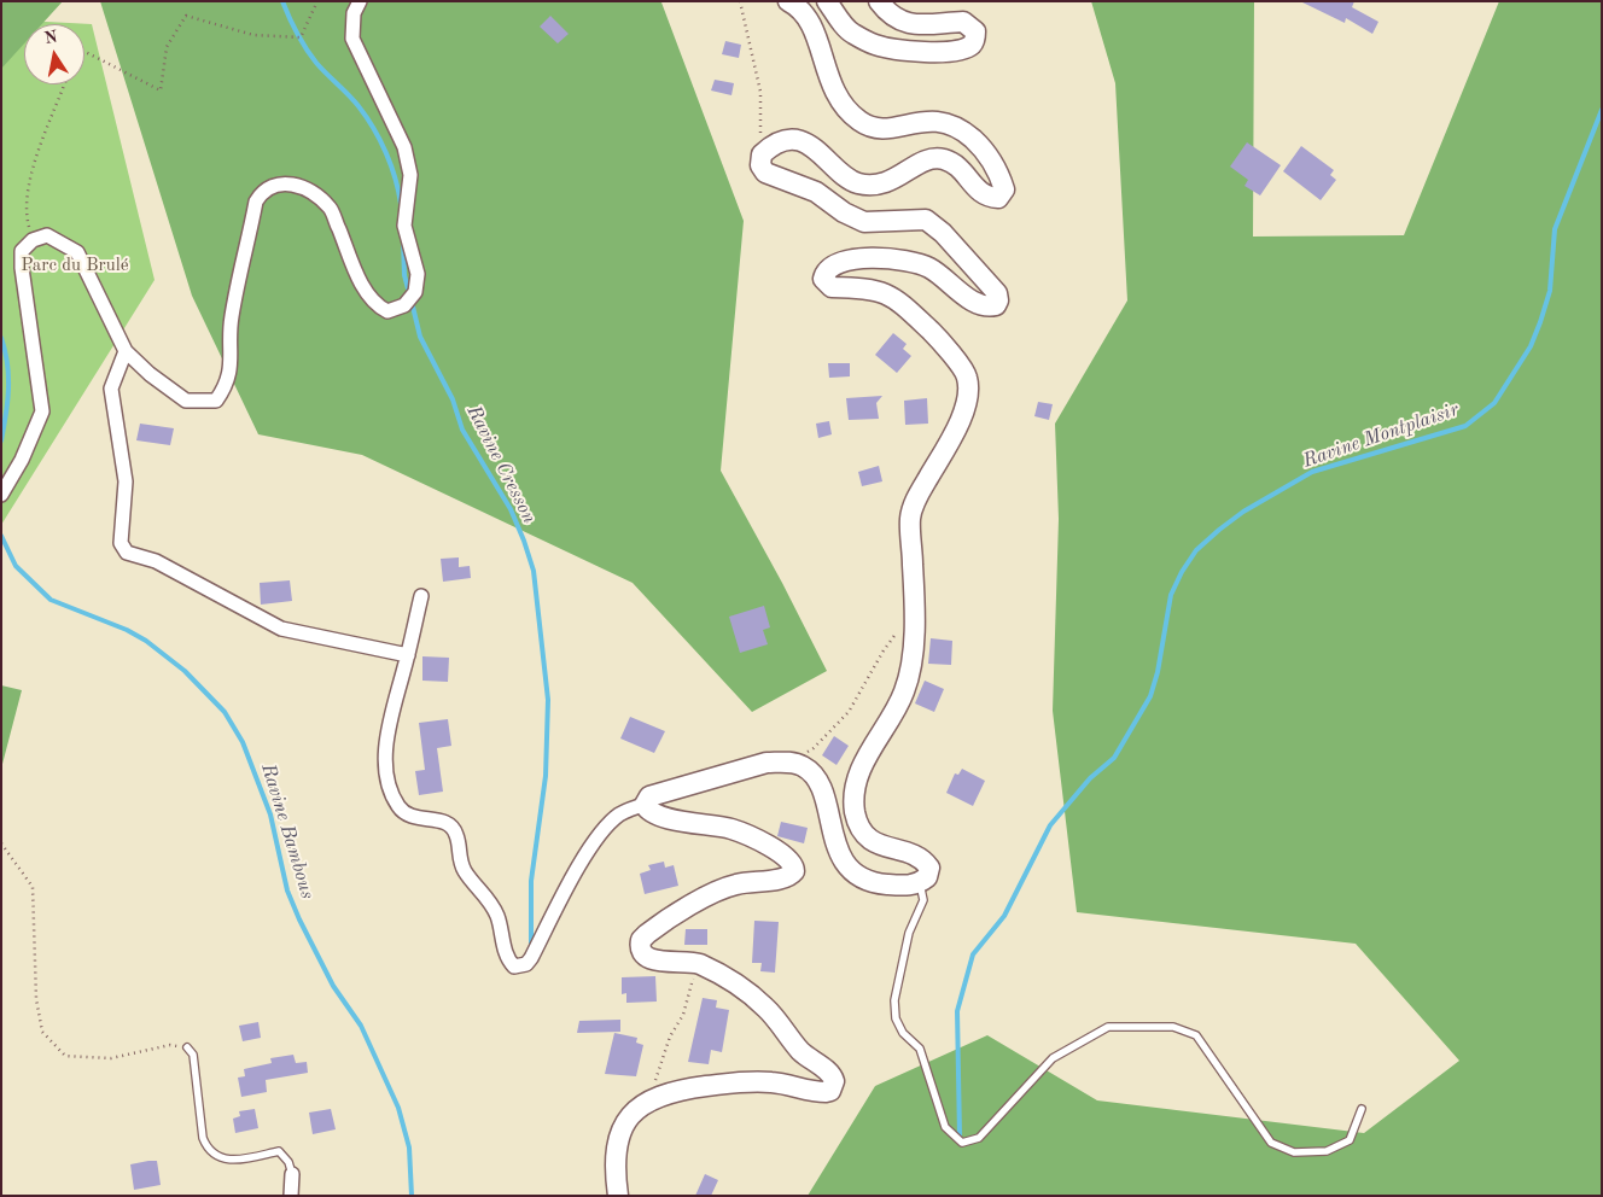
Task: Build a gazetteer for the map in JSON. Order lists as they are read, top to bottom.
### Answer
{
  "water": ["Ravine Montplaisir", "Ravine Cresson", "Ravine Bambous"],
  "parks": ["Parc du Brulé"],
  "north": "top"
}
